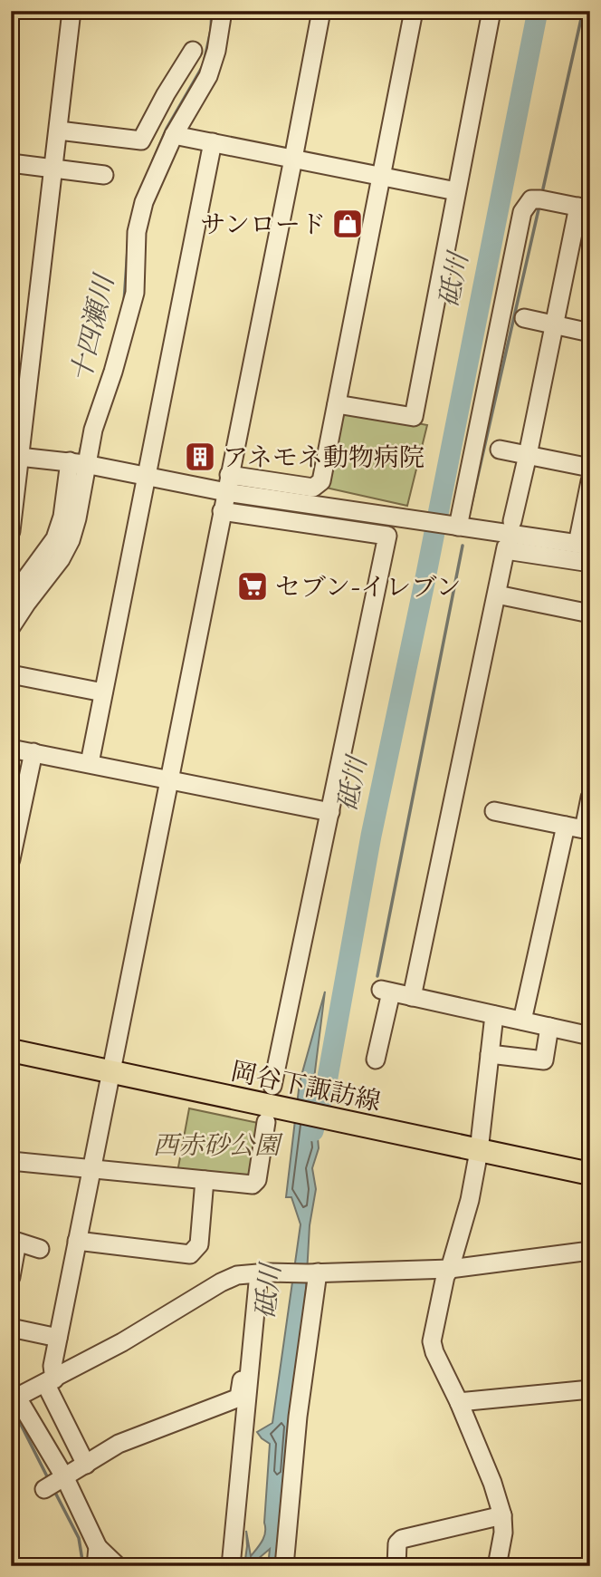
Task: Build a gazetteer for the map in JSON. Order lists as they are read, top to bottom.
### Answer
{
  "streets": {
    "main road": ["岡谷下諏訪線"]
  },
  "water": ["砥川", "十四瀬川"],
  "parks": ["西赤砂公園"],
  "places": {
    "shop": ["サンロード"],
    "building": ["アネモネ動物病院"],
    "supermarket": ["セブン-イレブン"]
  }
}
